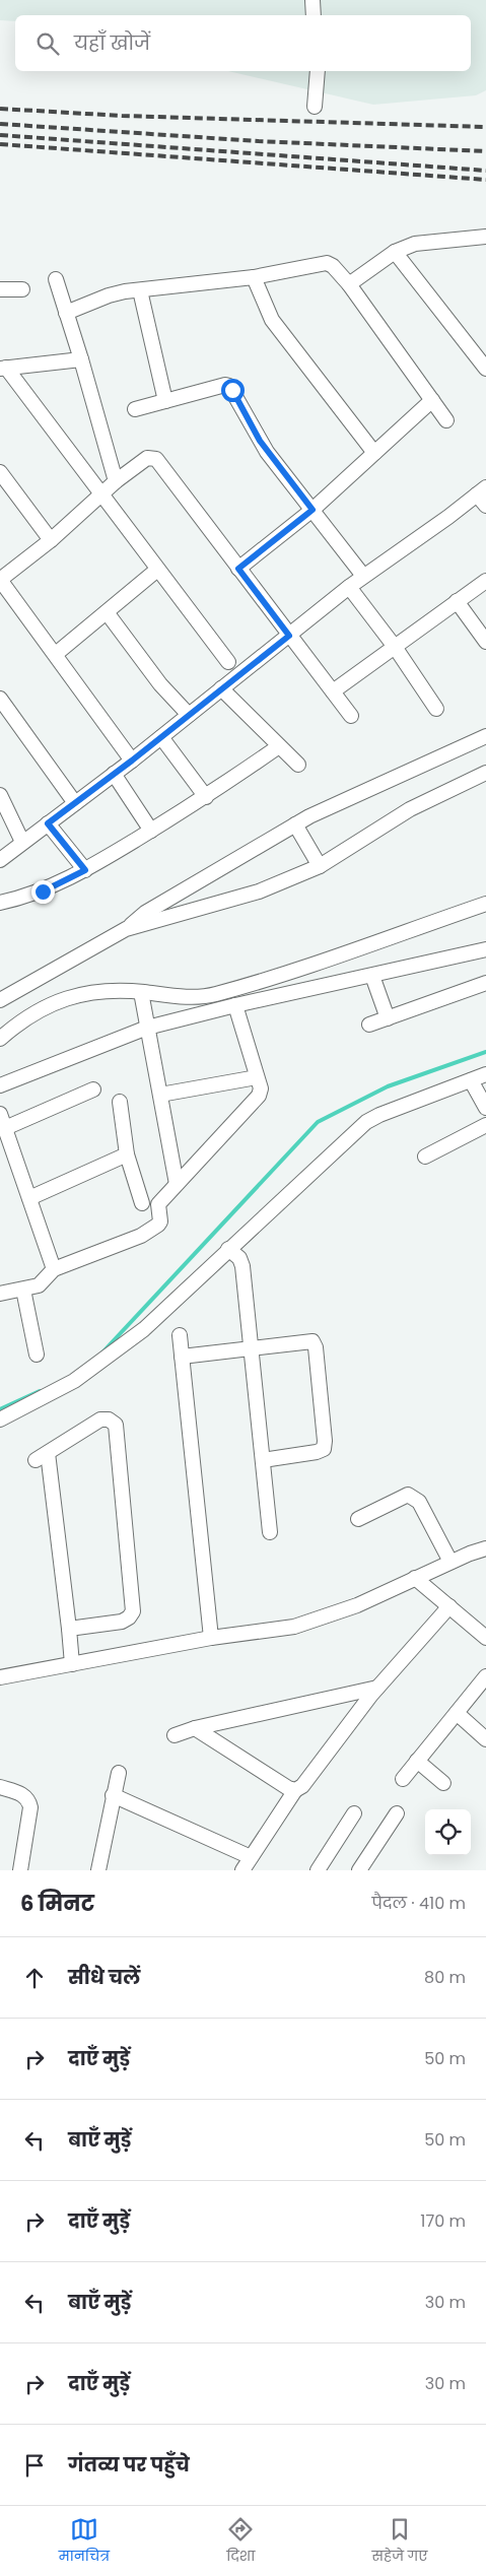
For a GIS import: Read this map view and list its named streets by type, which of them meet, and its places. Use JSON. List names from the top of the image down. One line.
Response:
{"page":{"search":"यहाँ खोजें","heading":["6 मिनट","पैदल · 410 m"],"list":[["सीधे चलें","80 m"],["दाएँ मुड़ें","50 m"],["बाएँ मुड़ें","50 m"],["दाएँ मुड़ें","170 m"],["बाएँ मुड़ें","30 m"],["दाएँ मुड़ें","30 m"],"गंतव्य पर पहुँचे"],"nav":["मानचित्र","दिशा","सहेजे गए"]}}
